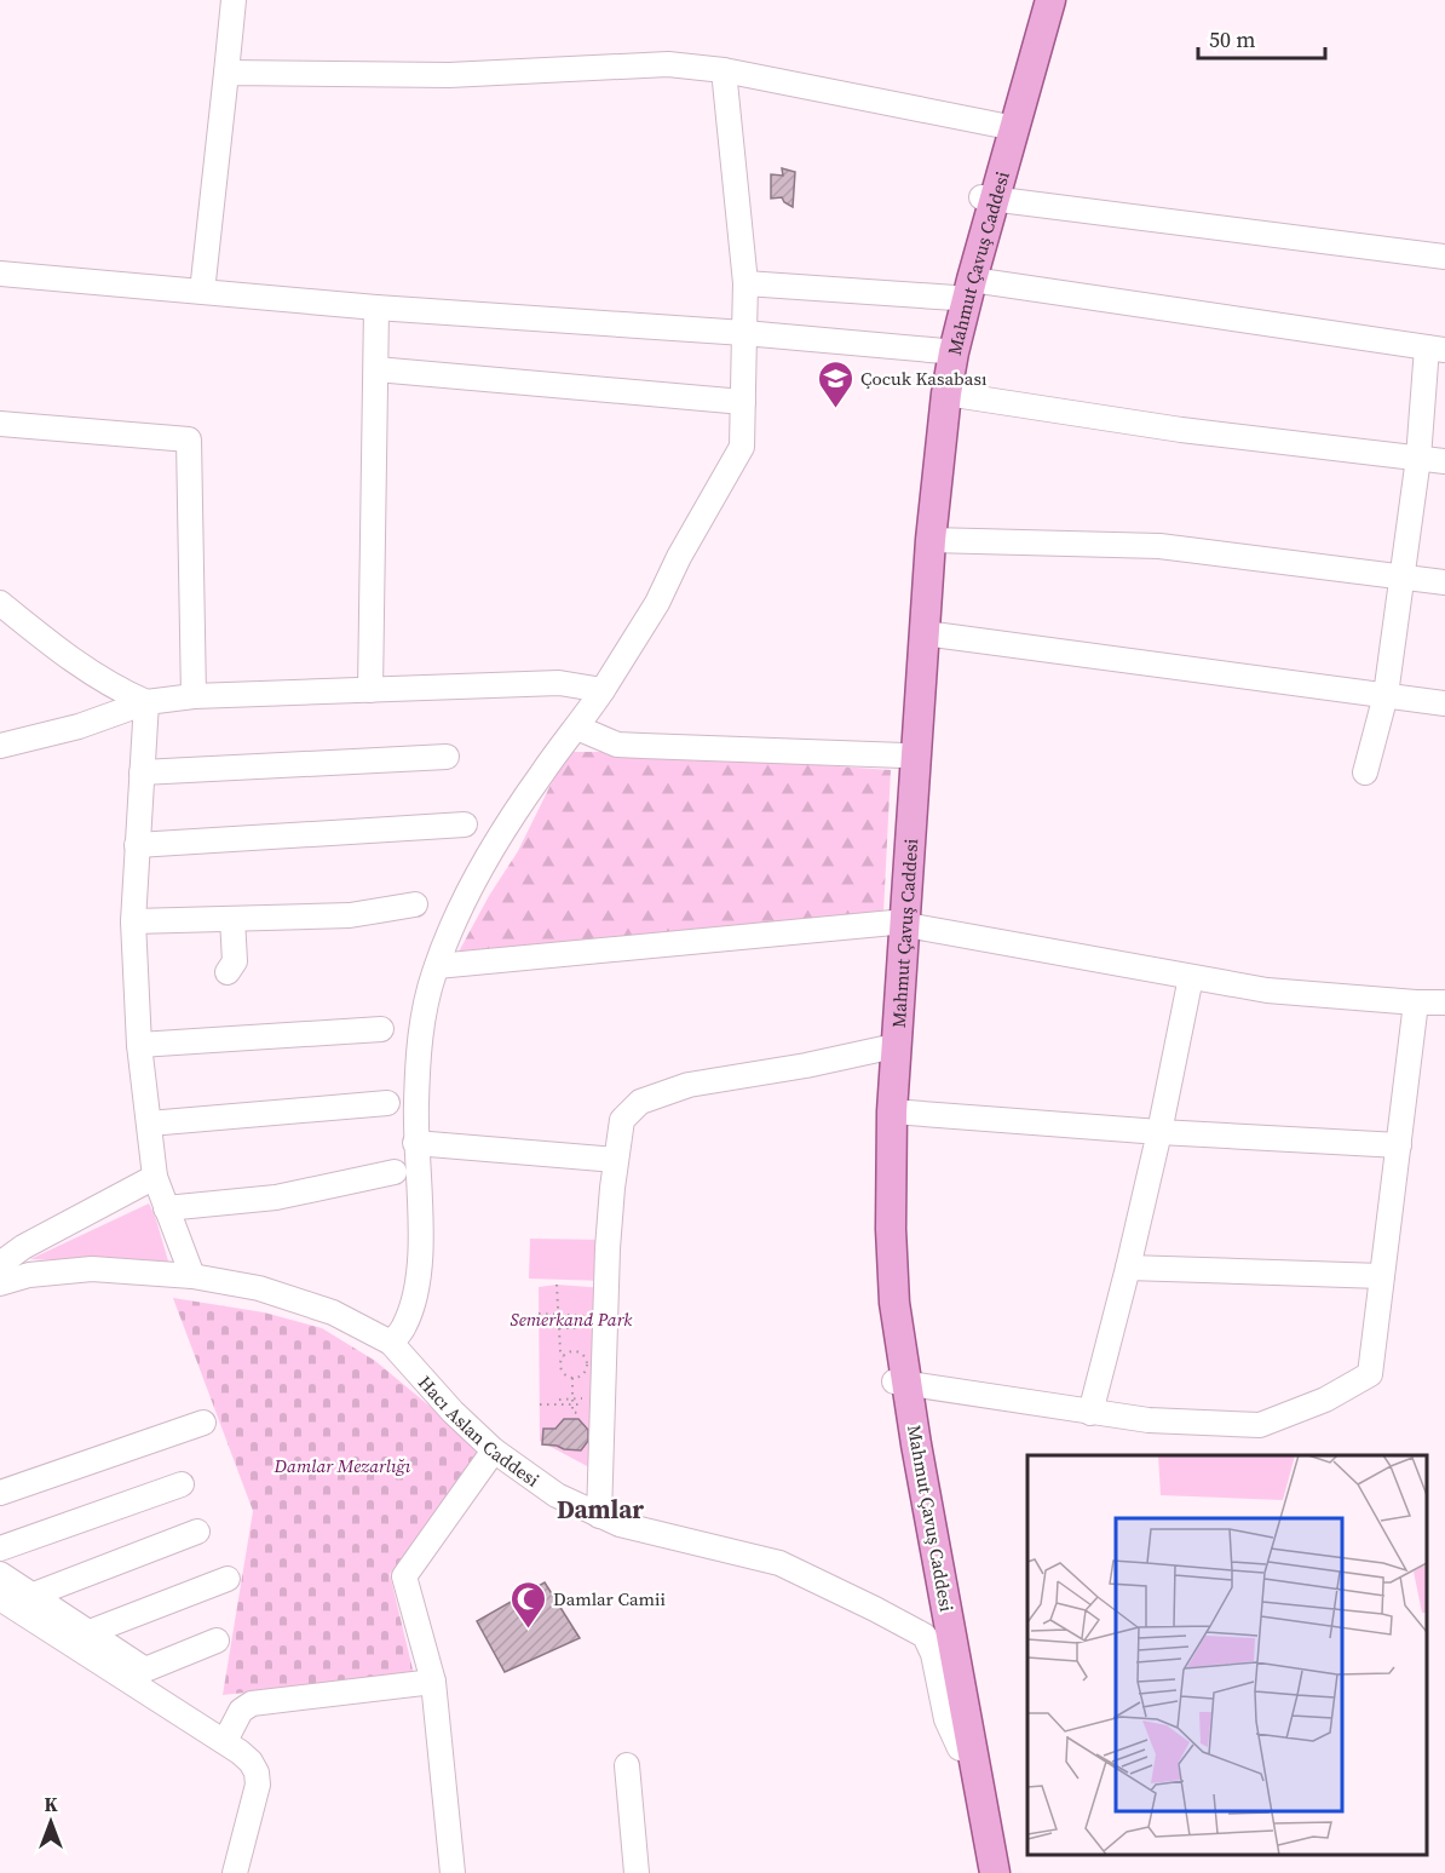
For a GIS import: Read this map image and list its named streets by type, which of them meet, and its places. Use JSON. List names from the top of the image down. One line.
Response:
{"streets":{"main road":["Mahmut Çavuş Caddesi"],"street":["Hacı Aslan Caddesi"]},"districts":["Damlar"],"parks":["Semerkand Park","Damlar Mezarlığı"],"places":{"school or university":["Çocuk Kasabası"],"mosque":["Damlar Camii"]},"scale_bar":"50 m","north":"top"}
